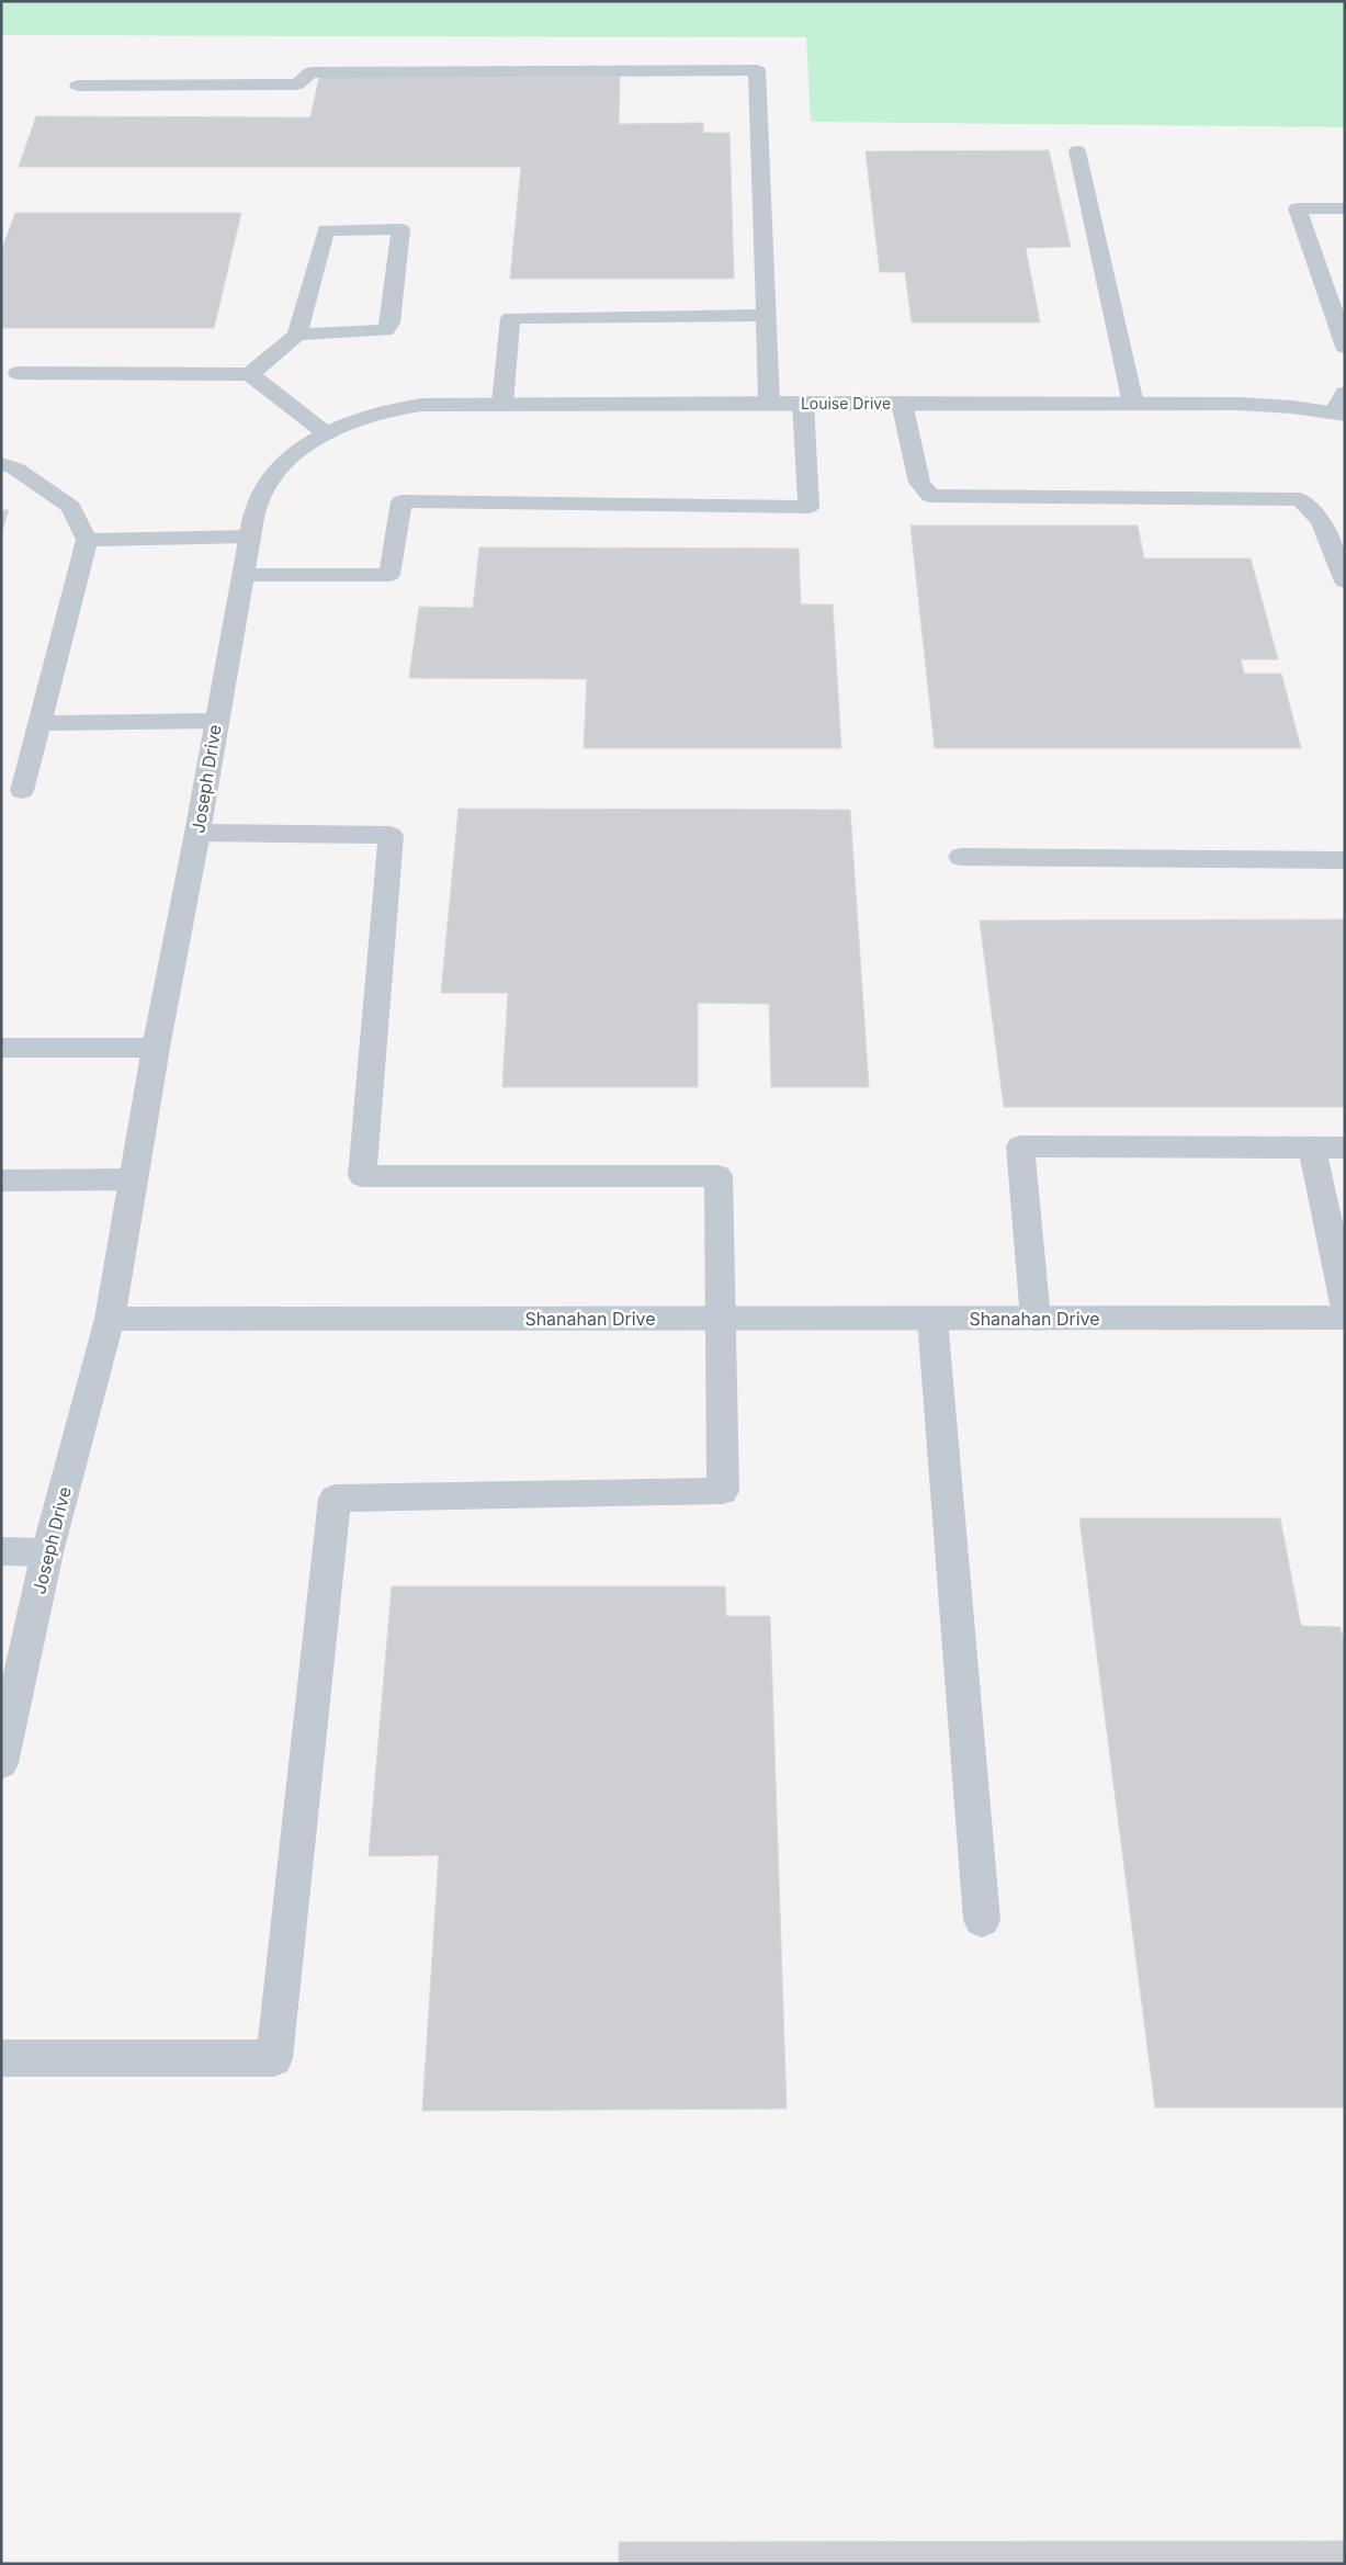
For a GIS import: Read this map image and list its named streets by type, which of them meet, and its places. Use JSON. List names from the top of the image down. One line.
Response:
{"streets":{"street":["Louise Drive","Joseph Drive","Shanahan Drive"]},"crossings":[["Louise Drive","Joseph Drive"],["Joseph Drive","Shanahan Drive"]]}
